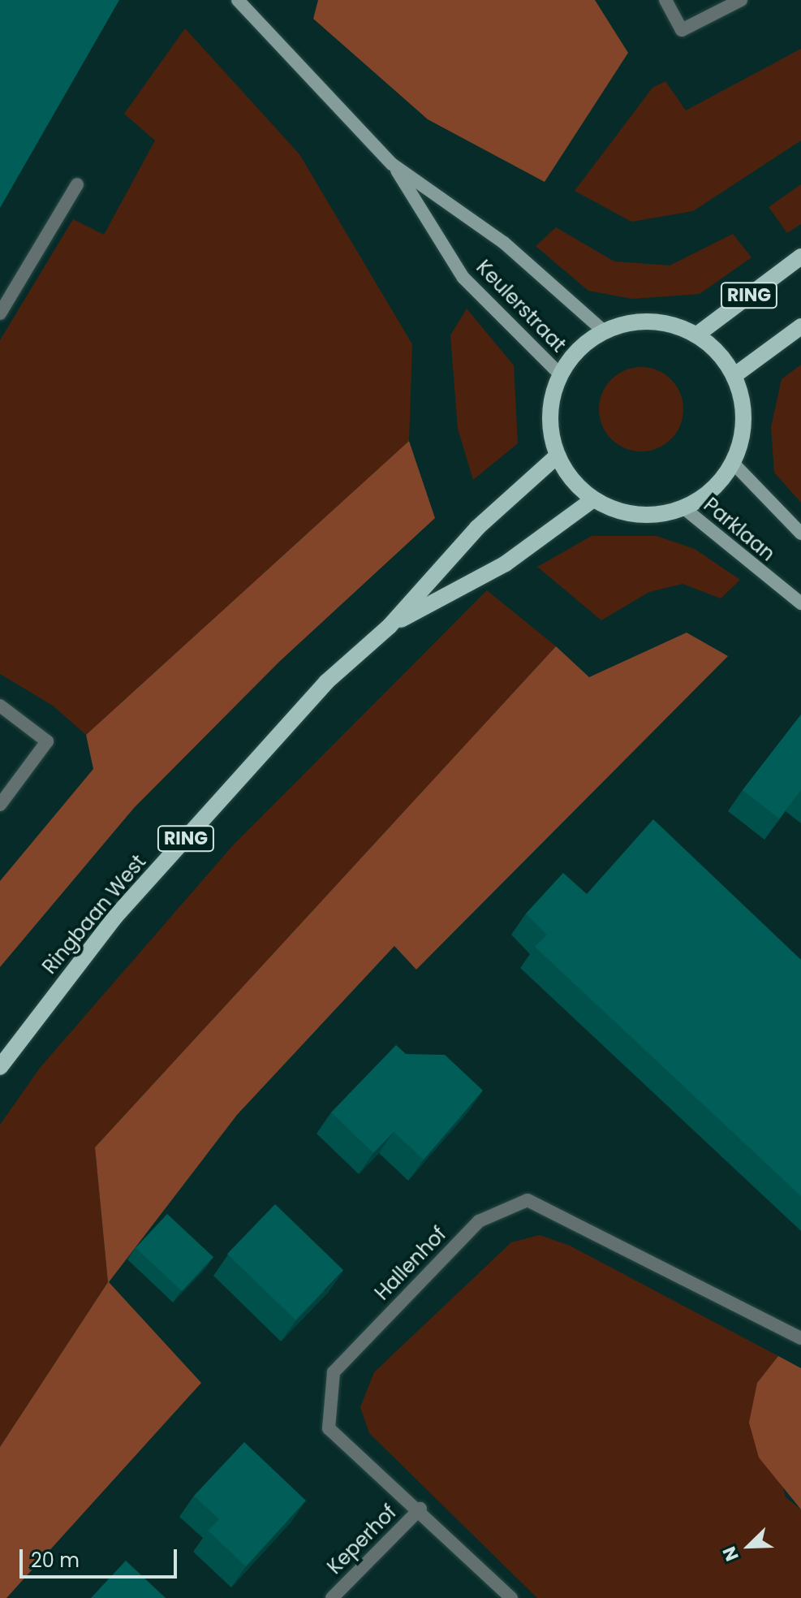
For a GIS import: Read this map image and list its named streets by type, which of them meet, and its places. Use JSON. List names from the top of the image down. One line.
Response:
{"streets":{"main road":["RING","Ringbaan West"],"street":["Keulerstraat","Parklaan","Hallenhof","Keperhof"]},"crossings":[["RING","Keulerstraat"],["RING","Parklaan"],["RING","Ringbaan West"],["Keulerstraat","Parklaan"],["Keulerstraat","Ringbaan West"],["Parklaan","Ringbaan West"],["Hallenhof","Keperhof"]],"scale_bar":"20 m","north":"bottom left"}
